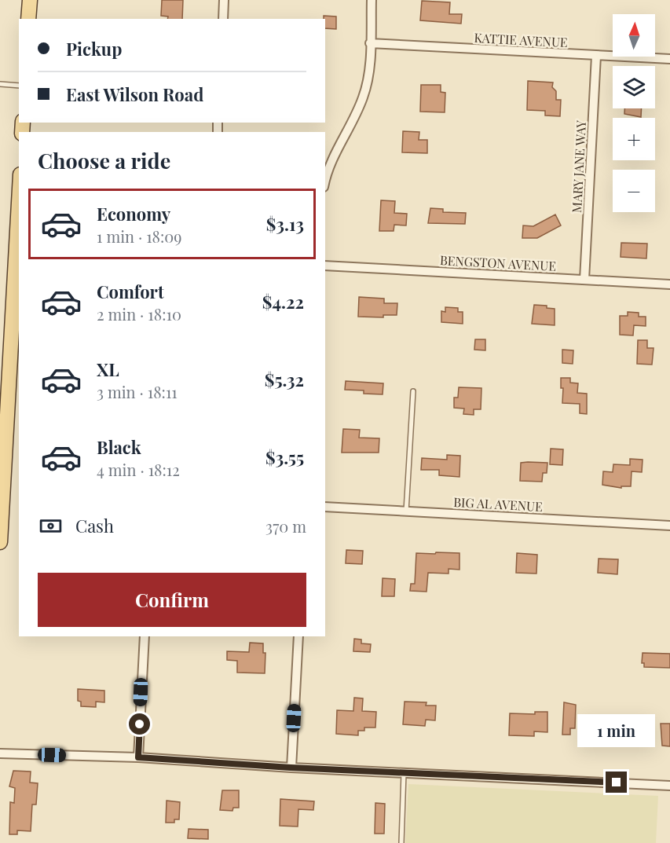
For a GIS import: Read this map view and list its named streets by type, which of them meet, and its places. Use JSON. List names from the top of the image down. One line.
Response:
{"streets":{"street":["KATTIE AVENUE","MARY JANE WAY","BENGSTON AVENUE","BIG AL AVENUE"]},"crossings":[["KATTIE AVENUE","MARY JANE WAY"],["MARY JANE WAY","BENGSTON AVENUE"]],"north":"top","page":{"map_buttons":["+","−"],"banner":["Pickup","East Wilson Road"],"heading":"Choose a ride","list":[{"name":"Economy","note":"1 min · 18:09","value":"$3.13"},{"name":"Comfort","note":"2 min · 18:10","value":"$4.22"},{"name":"XL","note":"3 min · 18:11","value":"$5.32"},{"name":"Black","note":"4 min · 18:12","value":"$3.55"}],"pay":["Cash","370 m"],"buttons":"Confirm","bubble":"1 min"}}
